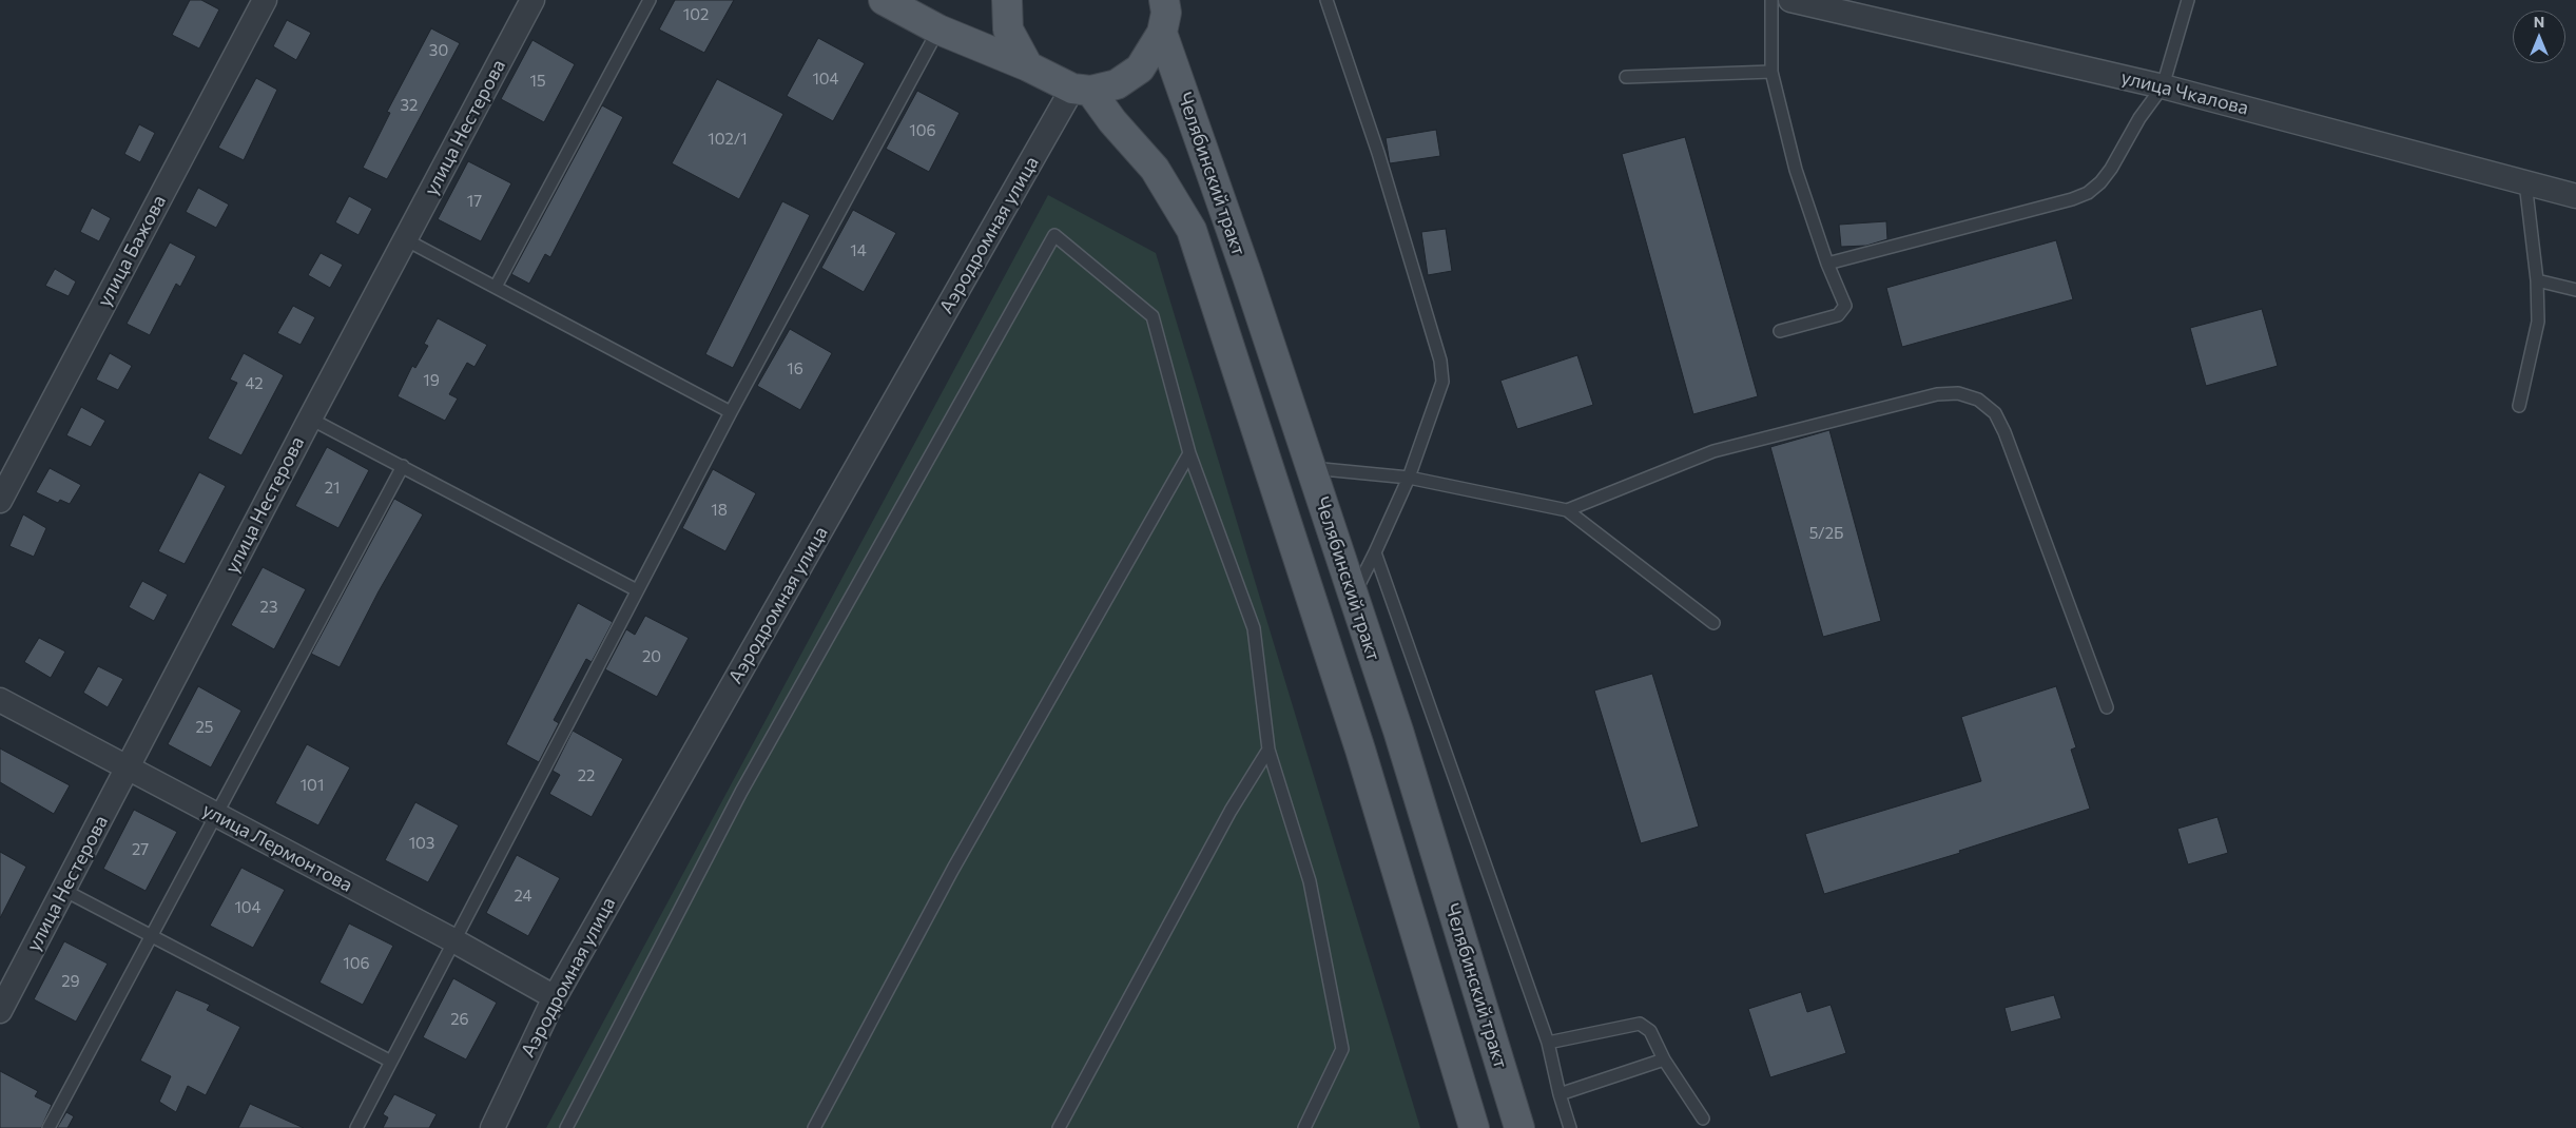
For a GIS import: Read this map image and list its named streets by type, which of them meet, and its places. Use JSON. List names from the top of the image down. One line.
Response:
{"streets":{"main road":["Челябинский тракт"],"street":["улица Чкалова","улица Нестерова","Аэродромная улица","улица Бажова","улица Лермонтова"]},"crossings":[["улица Нестерова","улица Лермонтова"],["Челябинский тракт","Аэродромная улица"],["Аэродромная улица","улица Лермонтова"]],"house_numbers":["102","30","104","15","32","106","102/1","17","14","16","19","42","21","18","5/2Б","23","20","25","22","101","103","27","24","104","106","29","26"],"north":"top"}
